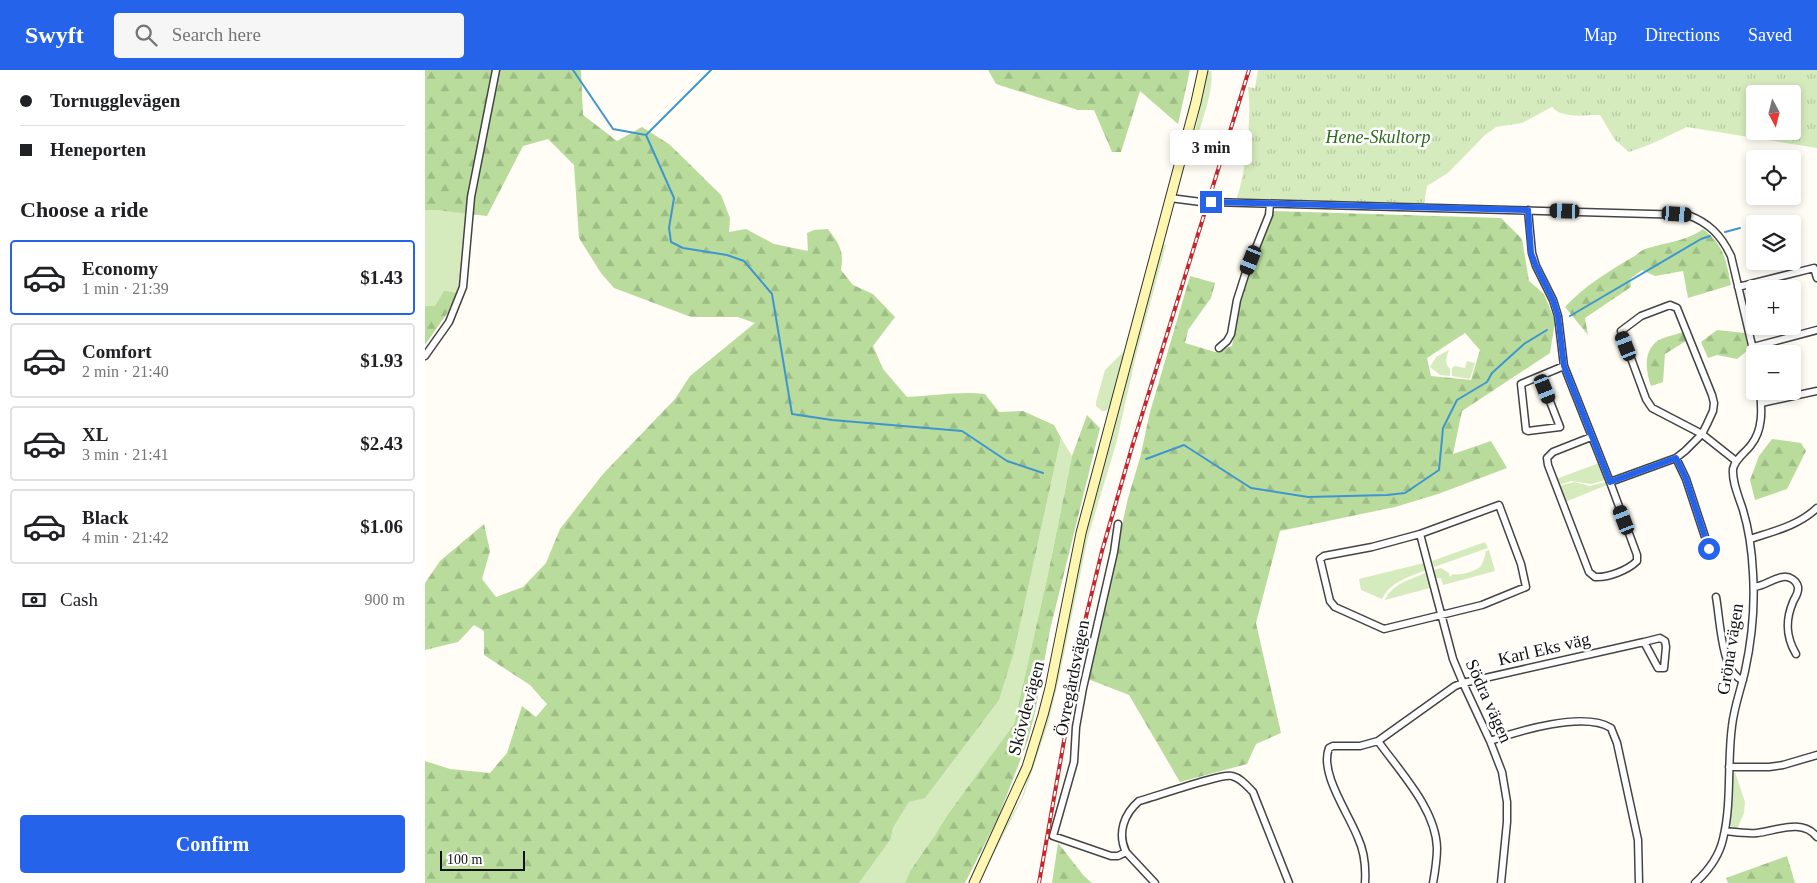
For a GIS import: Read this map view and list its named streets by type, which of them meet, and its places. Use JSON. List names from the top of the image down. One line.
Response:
{"streets":{"main road":["Skövdevägen"],"street":["Karl Eks väg","Gröna vägen","Övregårdsvägen","Södra vägen"]},"crossings":[["Karl Eks väg","Södra vägen"]],"parks":["Hene-Skultorp"],"scale_bar":"100 m","north":"bottom","page":{"header":"Swyft","search":"Search here","nav":["Map","Directions","Saved"],"banner":["Tornugglevägen","Heneporten"],"map_buttons":["+","−"],"bubble":"3 min","heading":"Choose a ride","list":[{"name":"Economy","note":"1 min · 21:39","value":"$1.43"},{"name":"Comfort","note":"2 min · 21:40","value":"$1.93"},{"name":"XL","note":"3 min · 21:41","value":"$2.43"},{"name":"Black","note":"4 min · 21:42","value":"$1.06"}],"pay":["Cash","900 m"],"buttons":"Confirm","scale":"100 m"}}
